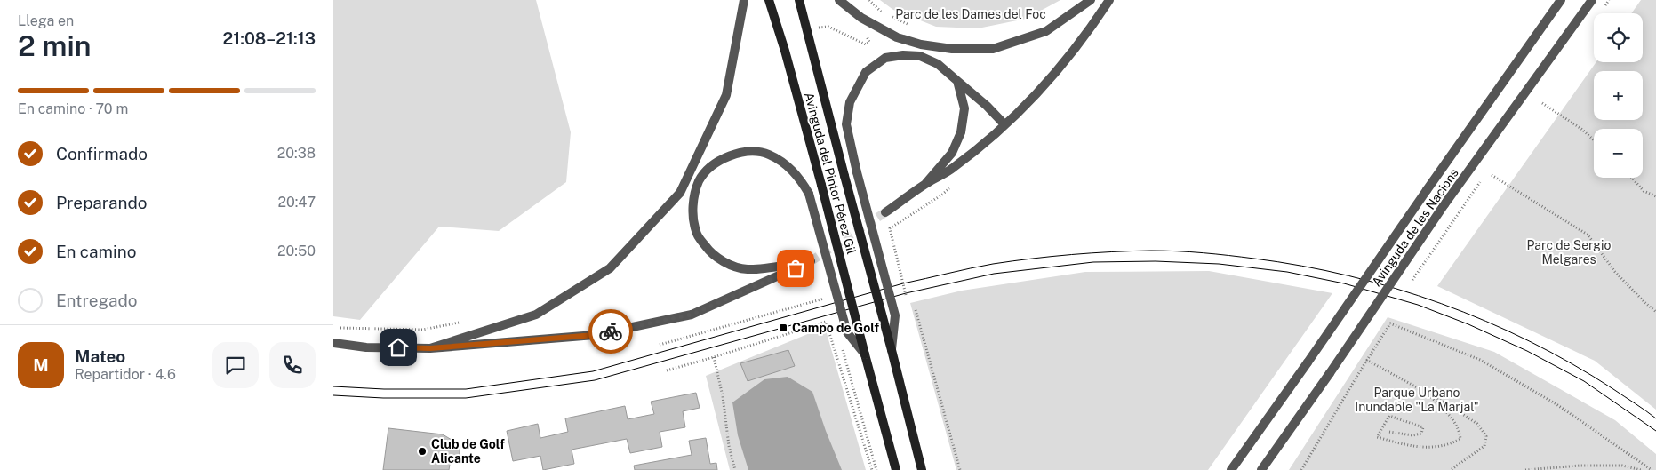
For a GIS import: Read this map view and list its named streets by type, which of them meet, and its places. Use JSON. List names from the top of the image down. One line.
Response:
{"streets":{"main road":["Avinguda del Pintor Pérez Gil"],"street":["Avinguda de les Nacions"]},"parks":["Parc de les Dames del Foc","Parc de Sergio Melgares","Parque Urbano Inundable \"La Marjal\""],"places":{"transit":["Campo de Golf"],"other":["Club de Golf Alicante"]},"page":{"heading":["2 min","Llega en","21:08–21:13"],"panel":["Mateo","Repartidor · 4.6"],"map_buttons":["+","−"],"bar":"En camino · 70 m","list":[["Confirmado","20:38"],["Preparando","20:47"],["En camino","20:50"],"Entregado"],"round":"M"}}
